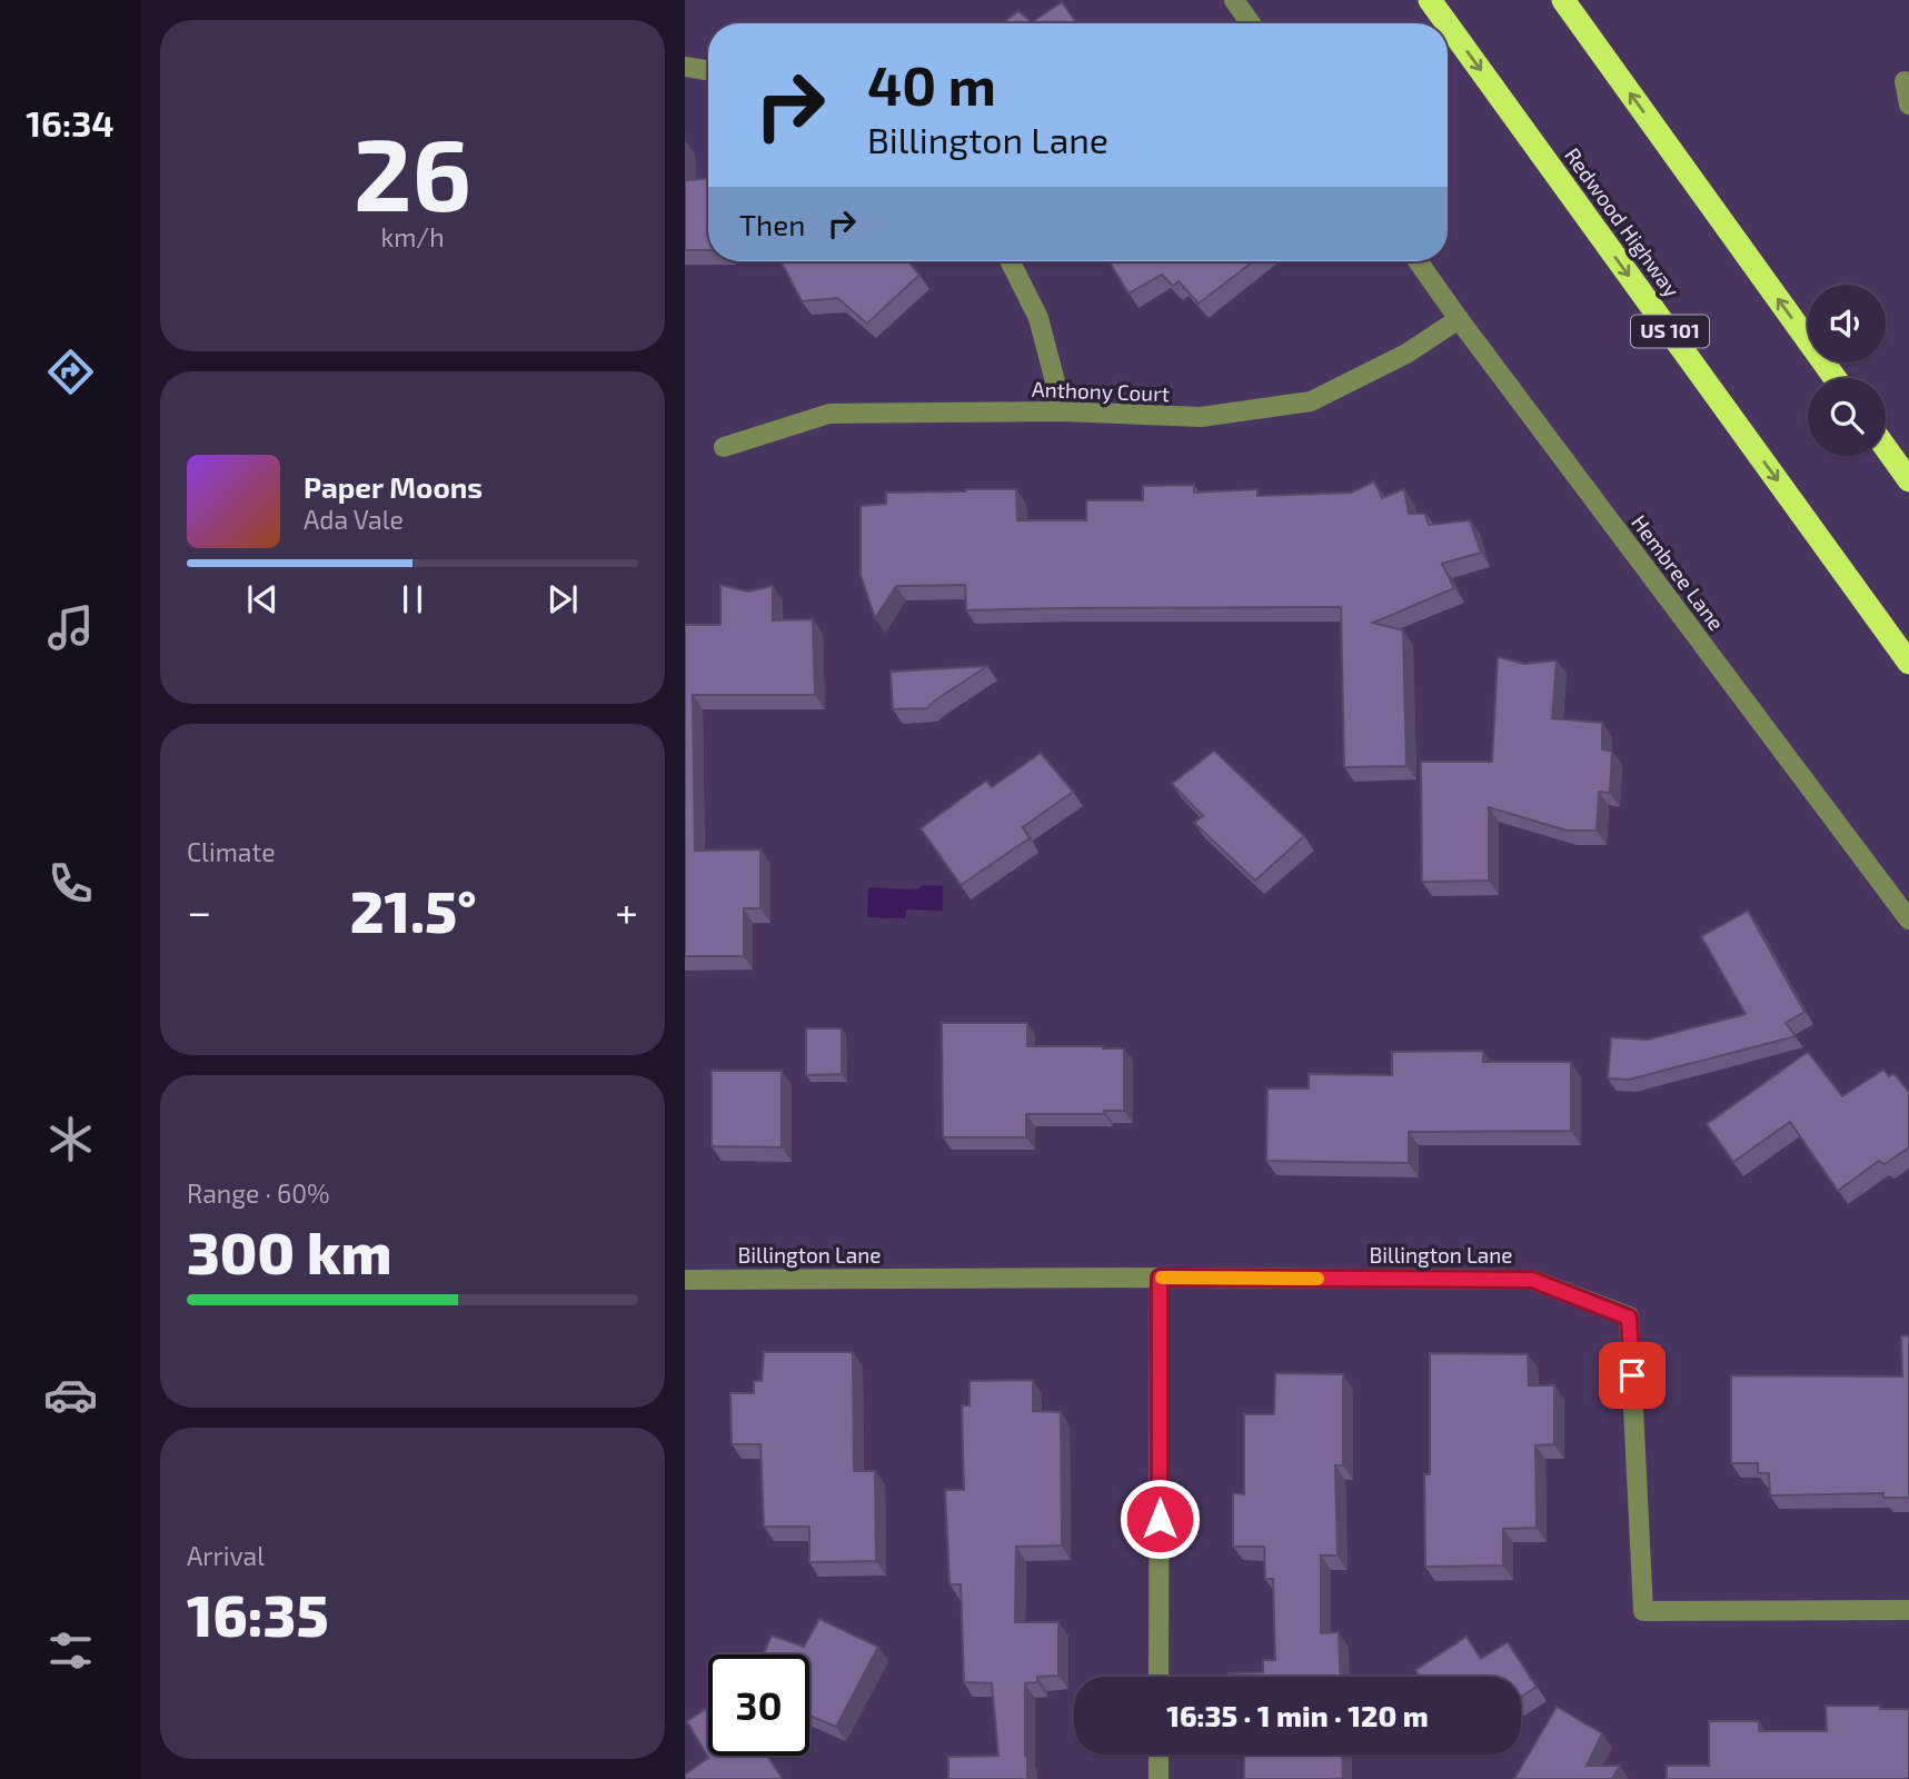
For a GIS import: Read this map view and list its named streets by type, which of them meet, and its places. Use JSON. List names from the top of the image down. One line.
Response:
{"streets":{"highway":["Redwood Highway","US 101"],"street":["Anthony Court","Hembree Lane","Billington Lane"]},"crossings":[["Anthony Court","Hembree Lane"]],"page":{"tabs":"16:34","tile":[["26","km/h"],"Climate",["Range · 60%","300 km"],["Arrival","16:35"]],"turn":["40 m","Billington Lane"],"then":"Then","song":["Paper Moons","Ada Vale"],"heat":["−","21.5°","+"],"limit":"30","trip":"16:35 · 1 min · 120 m"}}
